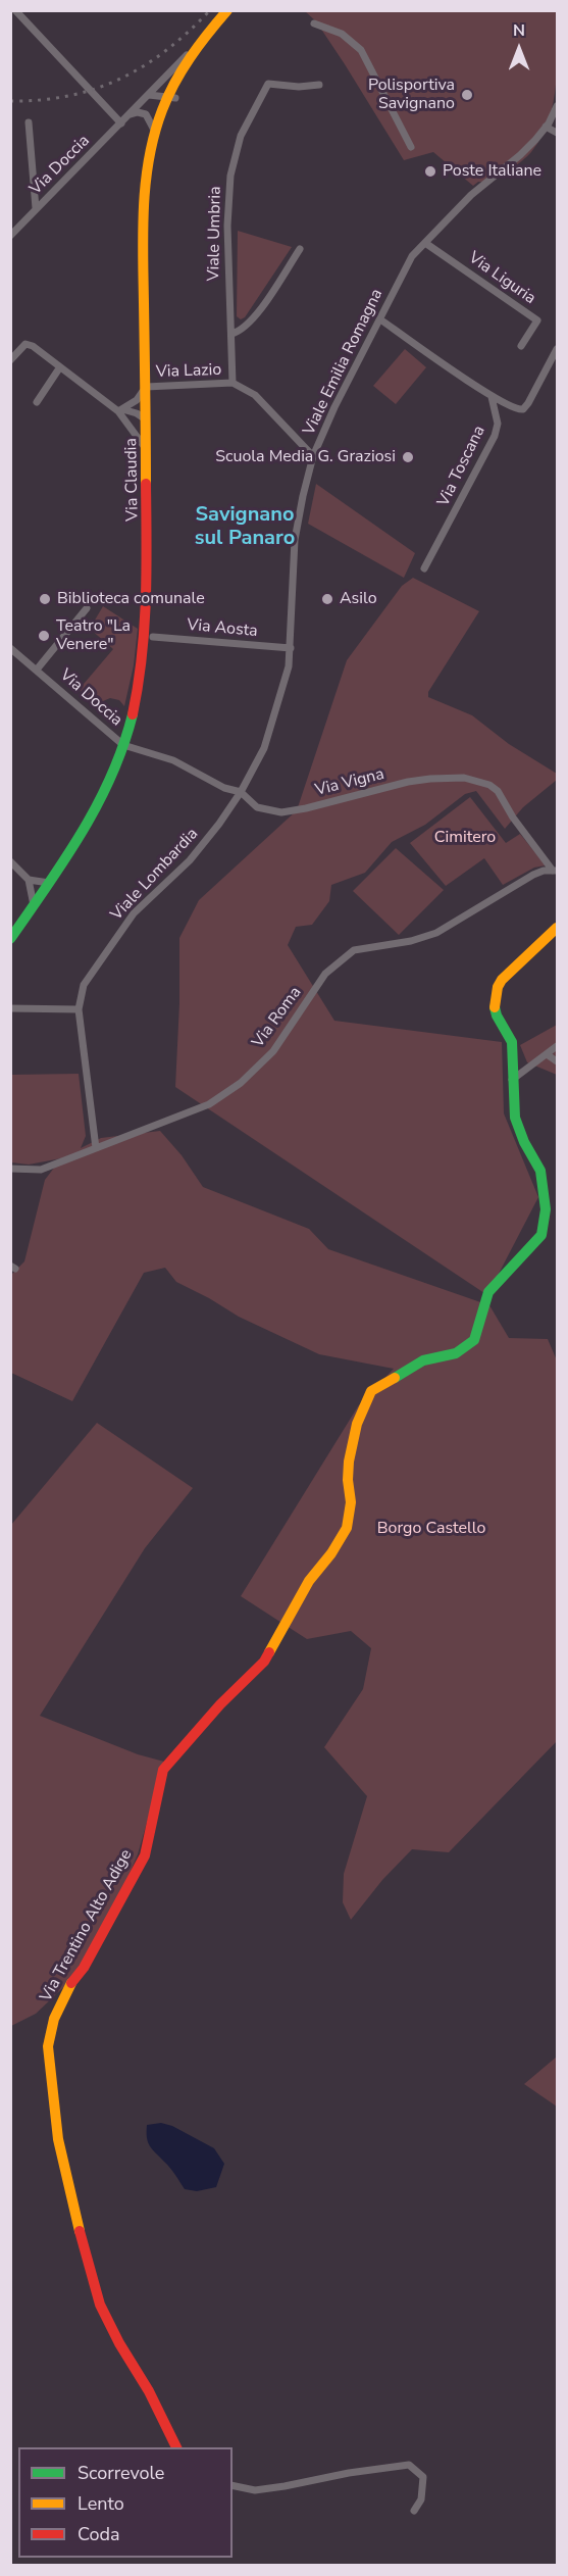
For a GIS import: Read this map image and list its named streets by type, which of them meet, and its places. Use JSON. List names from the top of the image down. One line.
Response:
{"streets":{"street":["Via Doccia","Viale Umbria","Via Liguria","Viale Emilia Romagna","Via Lazio","Via Toscana","Via Claudia","Via Aosta","Via Vigna","Viale Lombardia","Via Roma","Via Trentino Alto Adige"]},"crossings":[["Via Doccia","Via Claudia"],["Via Doccia","Via Vigna"],["Viale Umbria","Via Lazio"],["Via Liguria","Viale Emilia Romagna"],["Viale Emilia Romagna","Via Lazio"],["Viale Emilia Romagna","Via Aosta"],["Viale Emilia Romagna","Via Vigna"],["Viale Emilia Romagna","Viale Lombardia"],["Via Lazio","Via Claudia"],["Via Claudia","Via Vigna"],["Via Vigna","Viale Lombardia"],["Via Vigna","Via Roma"]],"districts":["Savignano sul Panaro"],"parks":["Cimitero","Borgo Castello"],"places":["Polisportiva Savignano","Poste Italiane","Scuola Media G. Graziosi","Biblioteca comunale","Asilo","Teatro \"La Venere\""],"legend":["Scorrevole","Lento","Coda"],"north":"top"}
